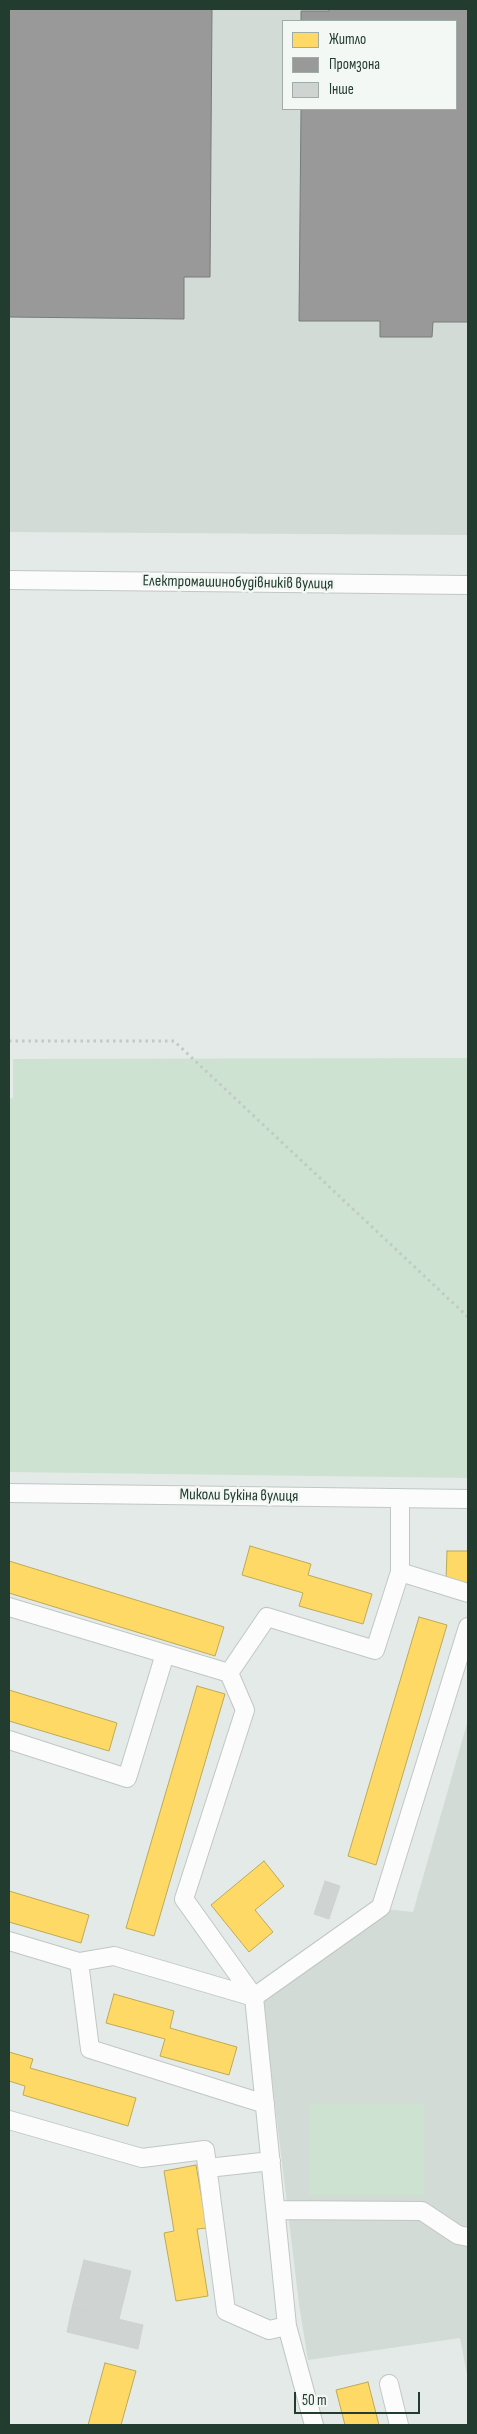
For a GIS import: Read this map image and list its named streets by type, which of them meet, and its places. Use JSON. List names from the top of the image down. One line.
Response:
{"streets":{"street":["Електромашинобудівників вулиця","Миколи Букіна вулиця"]},"legend":["Житло","Промзона","Інше"],"scale_bar":"50 m"}
